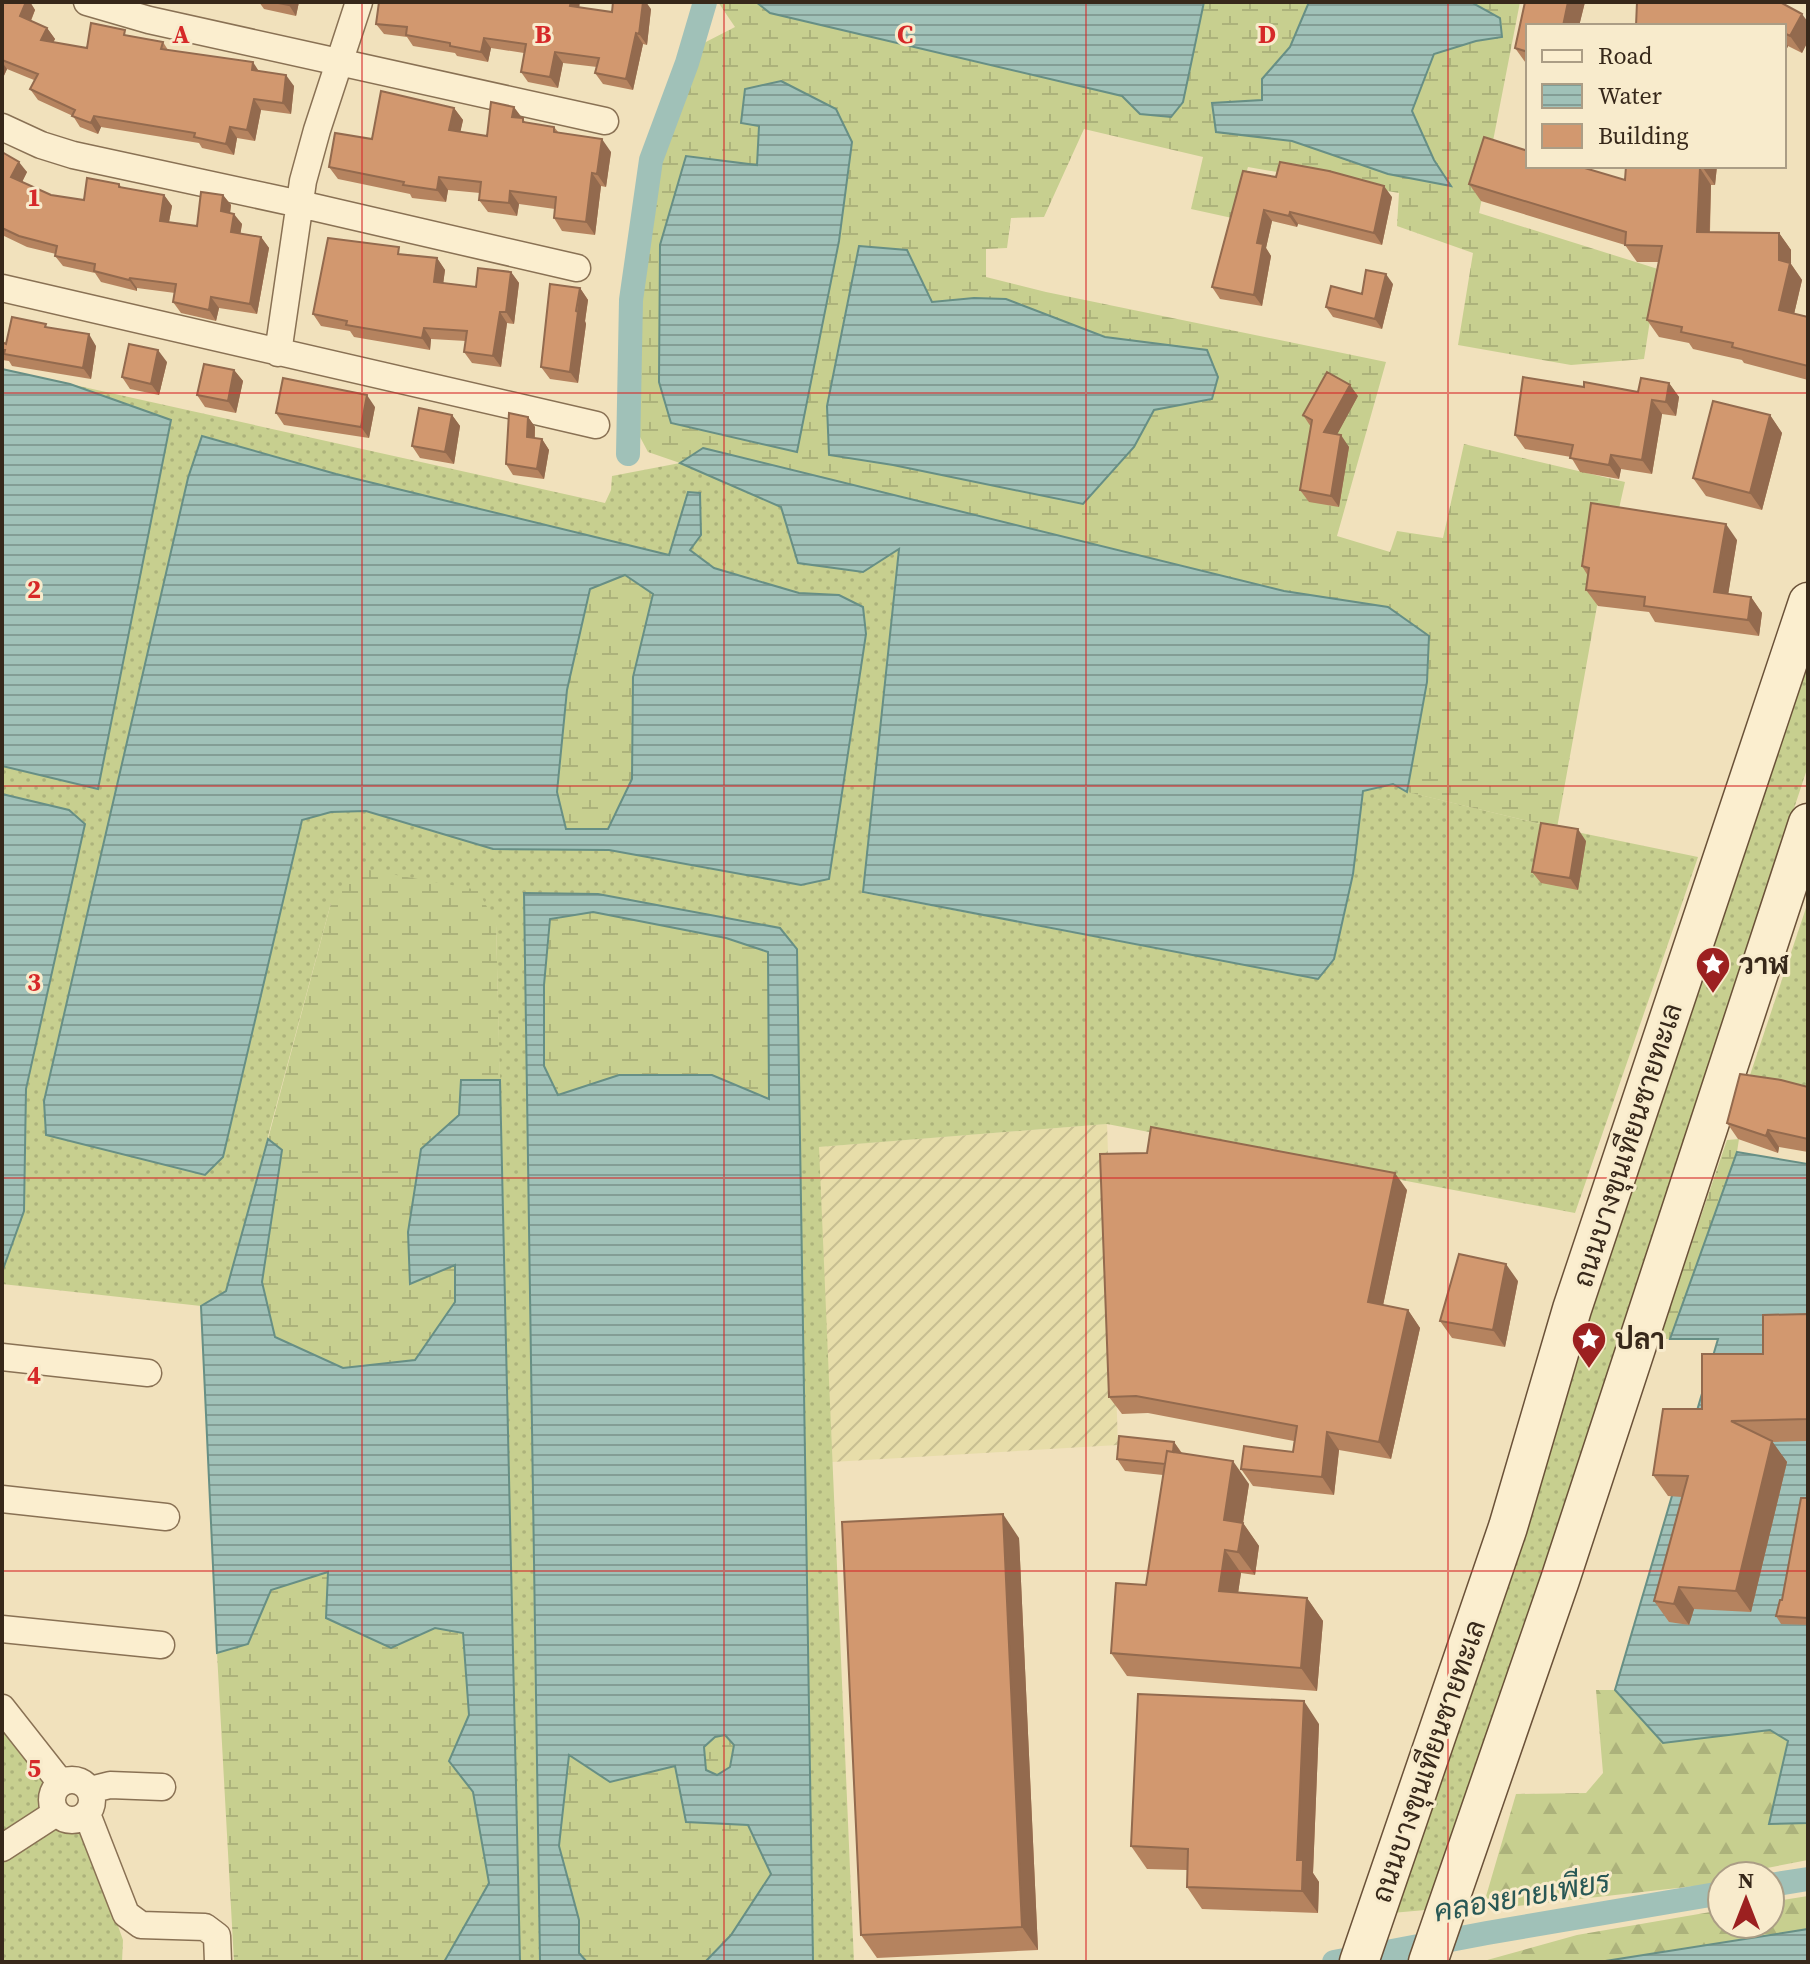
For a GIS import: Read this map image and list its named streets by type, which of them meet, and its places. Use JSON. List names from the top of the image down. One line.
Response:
{"streets":{"main road":["ถนนบางขุนเทียนชายทะเล"]},"water":["คลองยายเพียร"],"places":{"place":["วาฬ","ปลา"]},"legend":["Road","Water","Building"],"north":"top","grid":{"columns":["A","B","C","D"],"rows":["1","2","3","4","5"]}}
